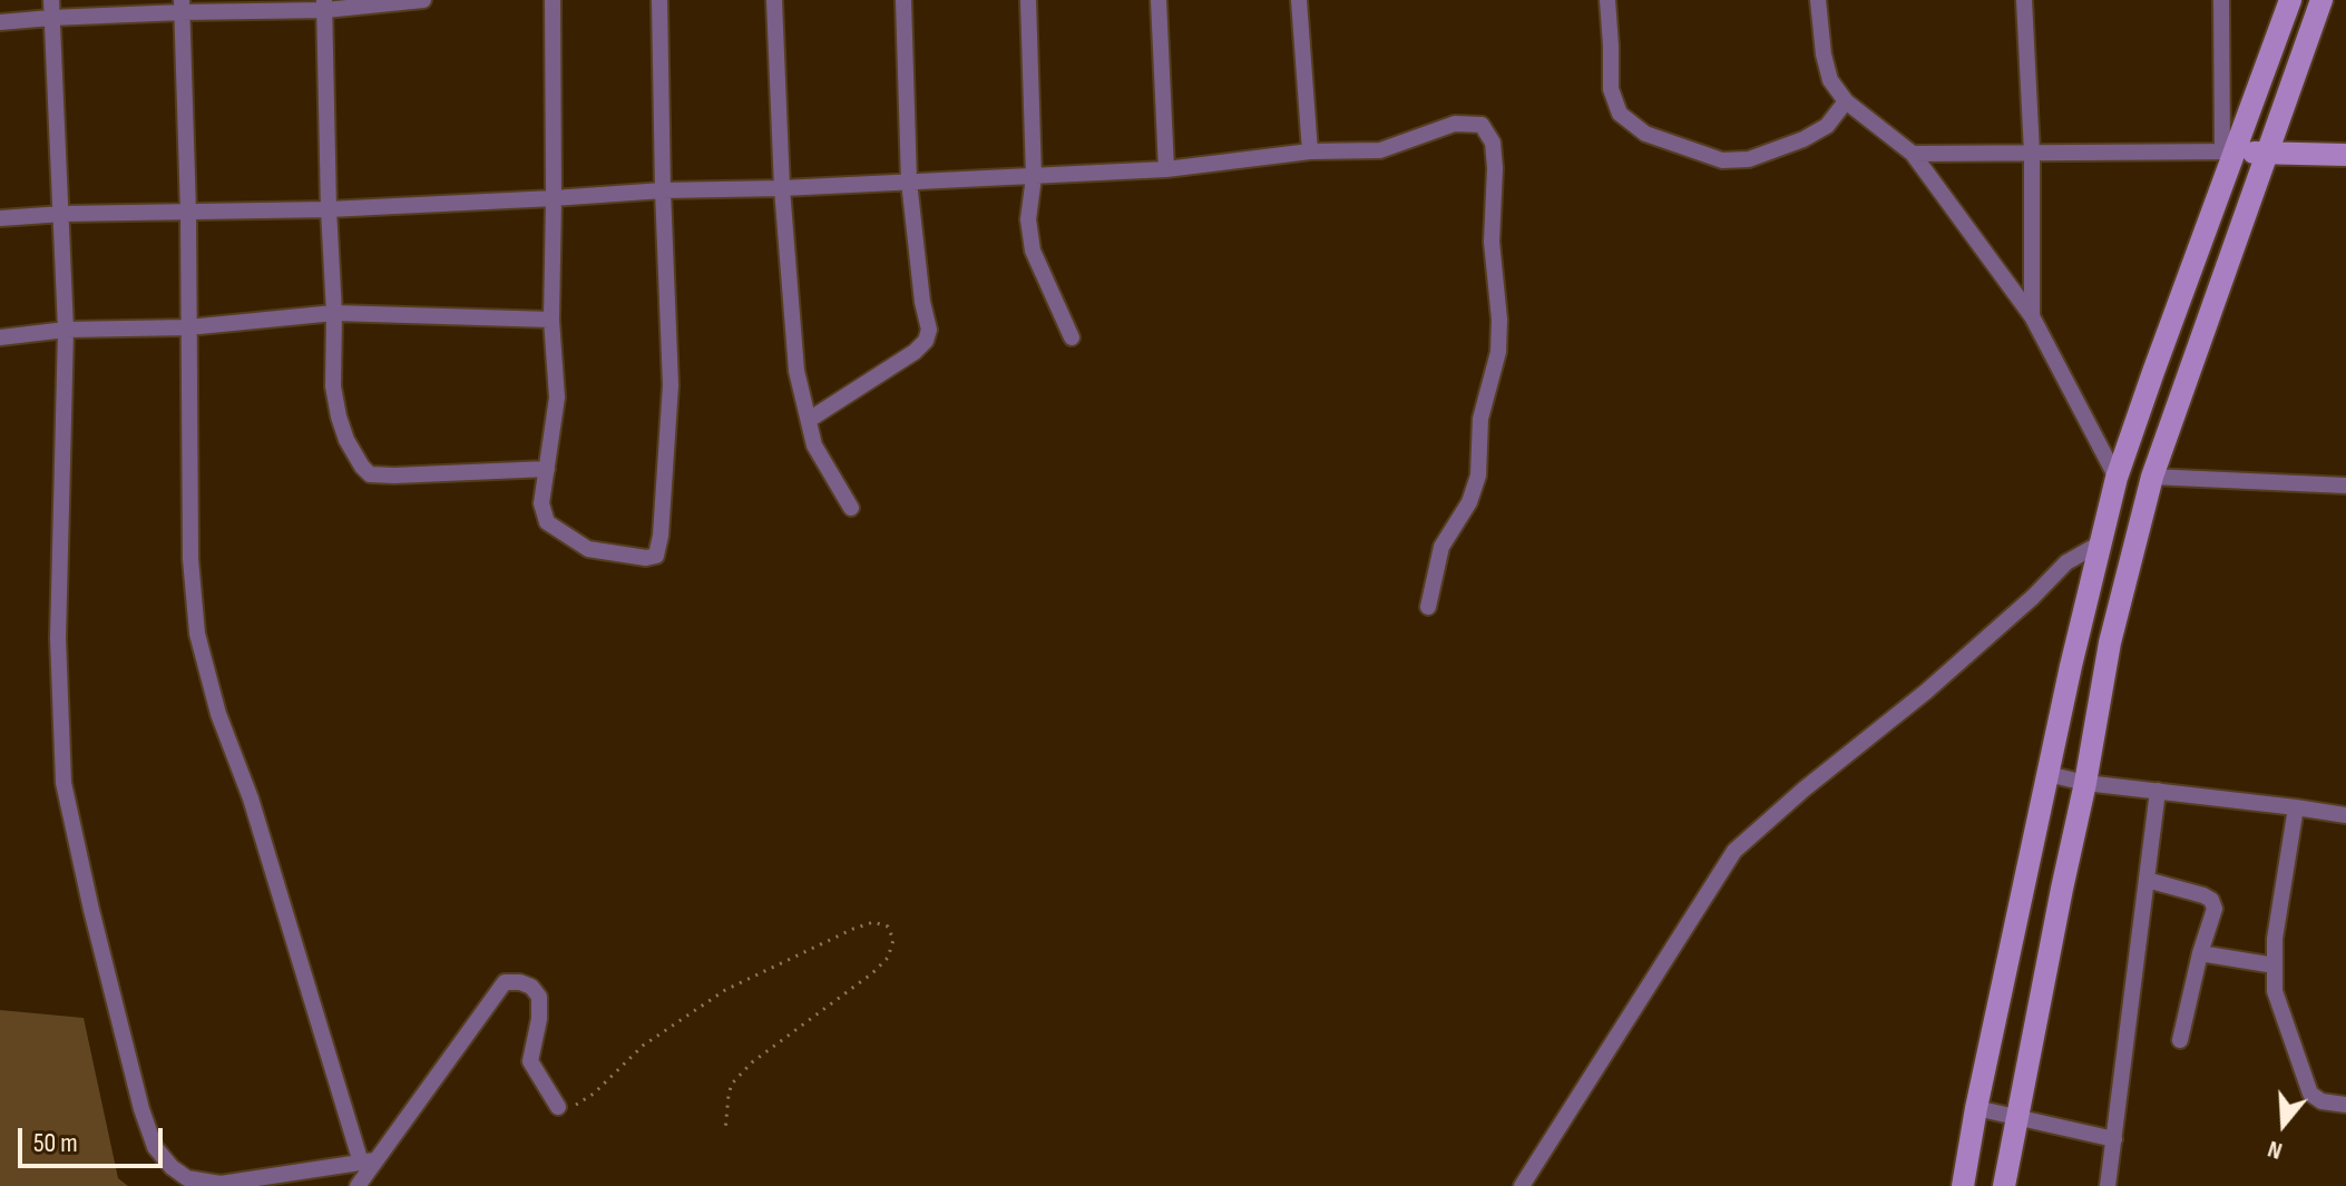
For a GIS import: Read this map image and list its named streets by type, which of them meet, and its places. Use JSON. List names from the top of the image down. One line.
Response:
{"scale_bar":"50 m","north":"bottom"}
